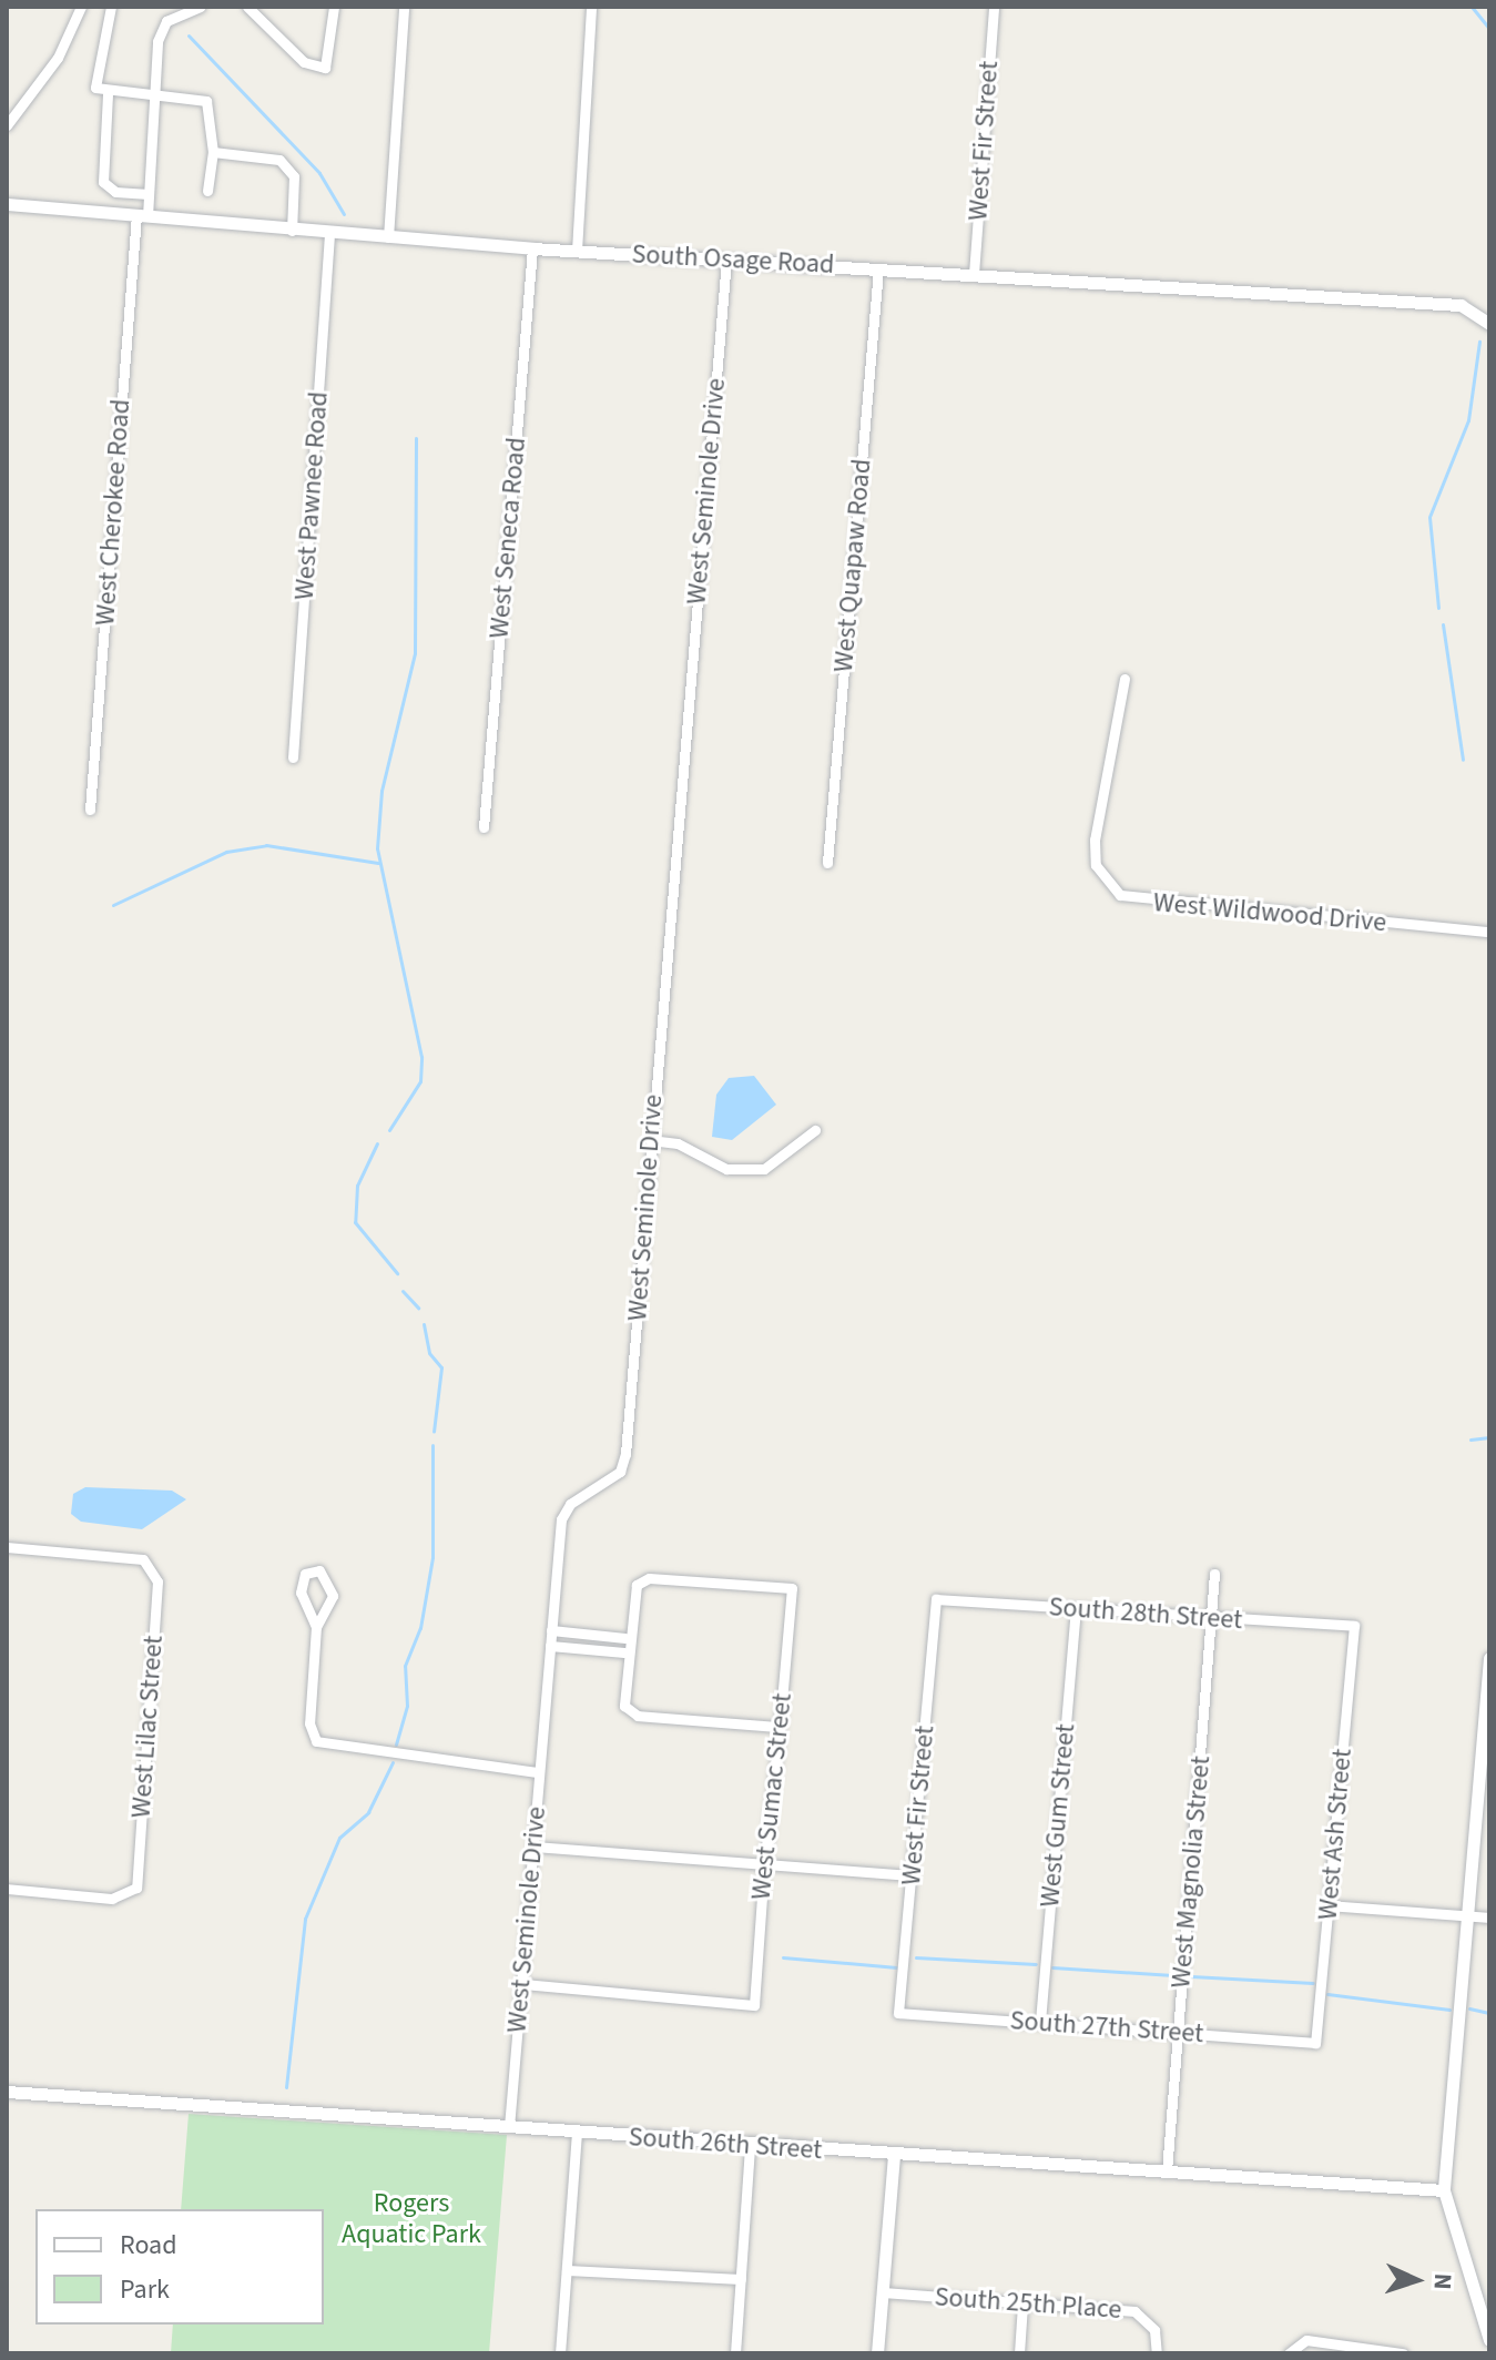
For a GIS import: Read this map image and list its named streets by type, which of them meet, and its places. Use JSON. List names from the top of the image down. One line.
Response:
{"streets":{"street":["West Fir Street","South Osage Road","West Seminole Drive","West Pawnee Road","West Cherokee Road","West Seneca Road","West Quapaw Road","West Wildwood Drive","South 28th Street","West Lilac Street","West Sumac Street","West Gum Street","West Ash Street","West Magnolia Street","South 27th Street","South 26th Street","South 25th Place"]},"crossings":[["West Fir Street","South Osage Road"],["West Fir Street","South 28th Street"],["West Fir Street","South 27th Street"],["South Osage Road","West Seminole Drive"],["South Osage Road","West Pawnee Road"],["South Osage Road","West Cherokee Road"],["South Osage Road","West Seneca Road"],["South Osage Road","West Quapaw Road"],["West Seminole Drive","West Sumac Street"],["West Seminole Drive","South 26th Street"],["South 28th Street","West Gum Street"],["South 28th Street","West Ash Street"],["South 28th Street","West Magnolia Street"],["West Gum Street","South 27th Street"],["West Ash Street","South 27th Street"],["West Magnolia Street","South 27th Street"],["West Magnolia Street","South 26th Street"]],"parks":["Rogers Aquatic Park"],"legend":["Road","Park"],"north":"right"}
